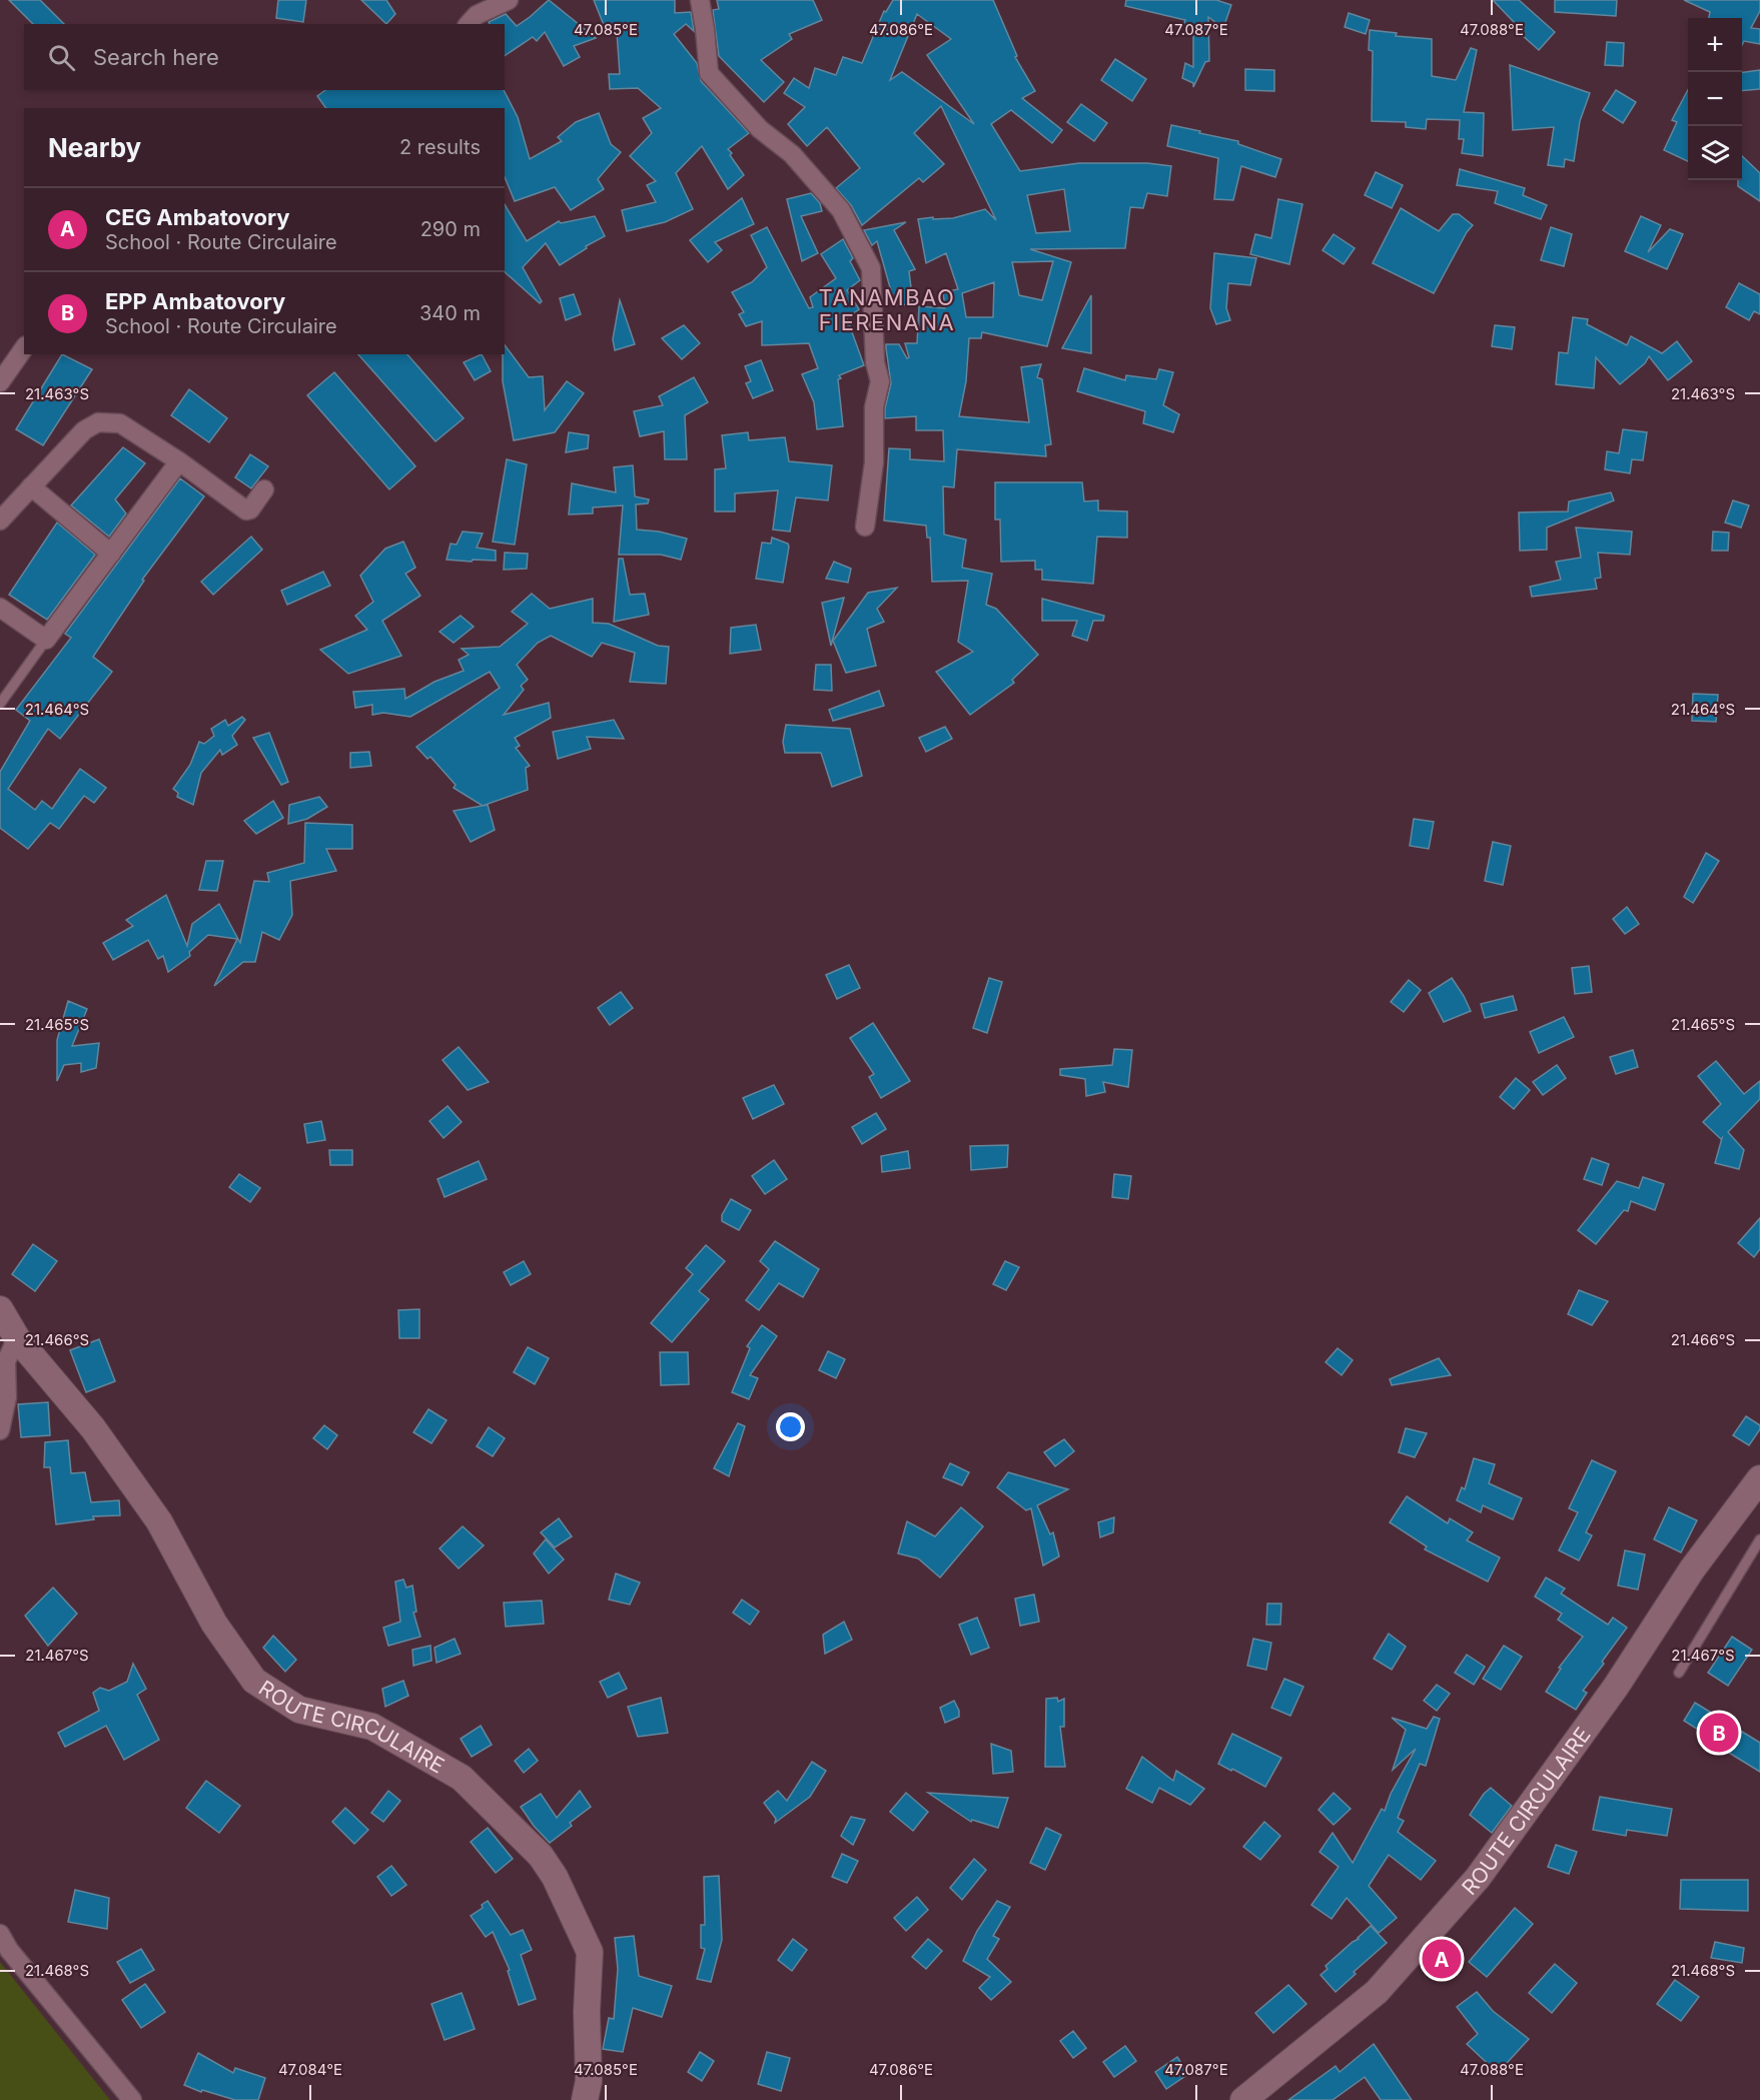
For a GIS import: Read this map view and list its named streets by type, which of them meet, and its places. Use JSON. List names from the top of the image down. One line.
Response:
{"streets":{"street":["ROUTE CIRCULAIRE"]},"districts":["TANAMBAO FIERENANA"],"page":{"map_buttons":["+","−"],"search":"Search here","heading":["Nearby","2 results"],"list":[{"mark":"A","name":"CEG Ambatovory","note":"School · Route Circulaire","value":"290 m"},{"mark":"B","name":"EPP Ambatovory","note":"School · Route Circulaire","value":"340 m"}],"pins":["B","A"]},"coordinates":["47.085°E","47.086°E","47.087°E","47.088°E","21.463°S","21.464°S","21.465°S","21.466°S","21.467°S","21.468°S","47.084°E"]}
